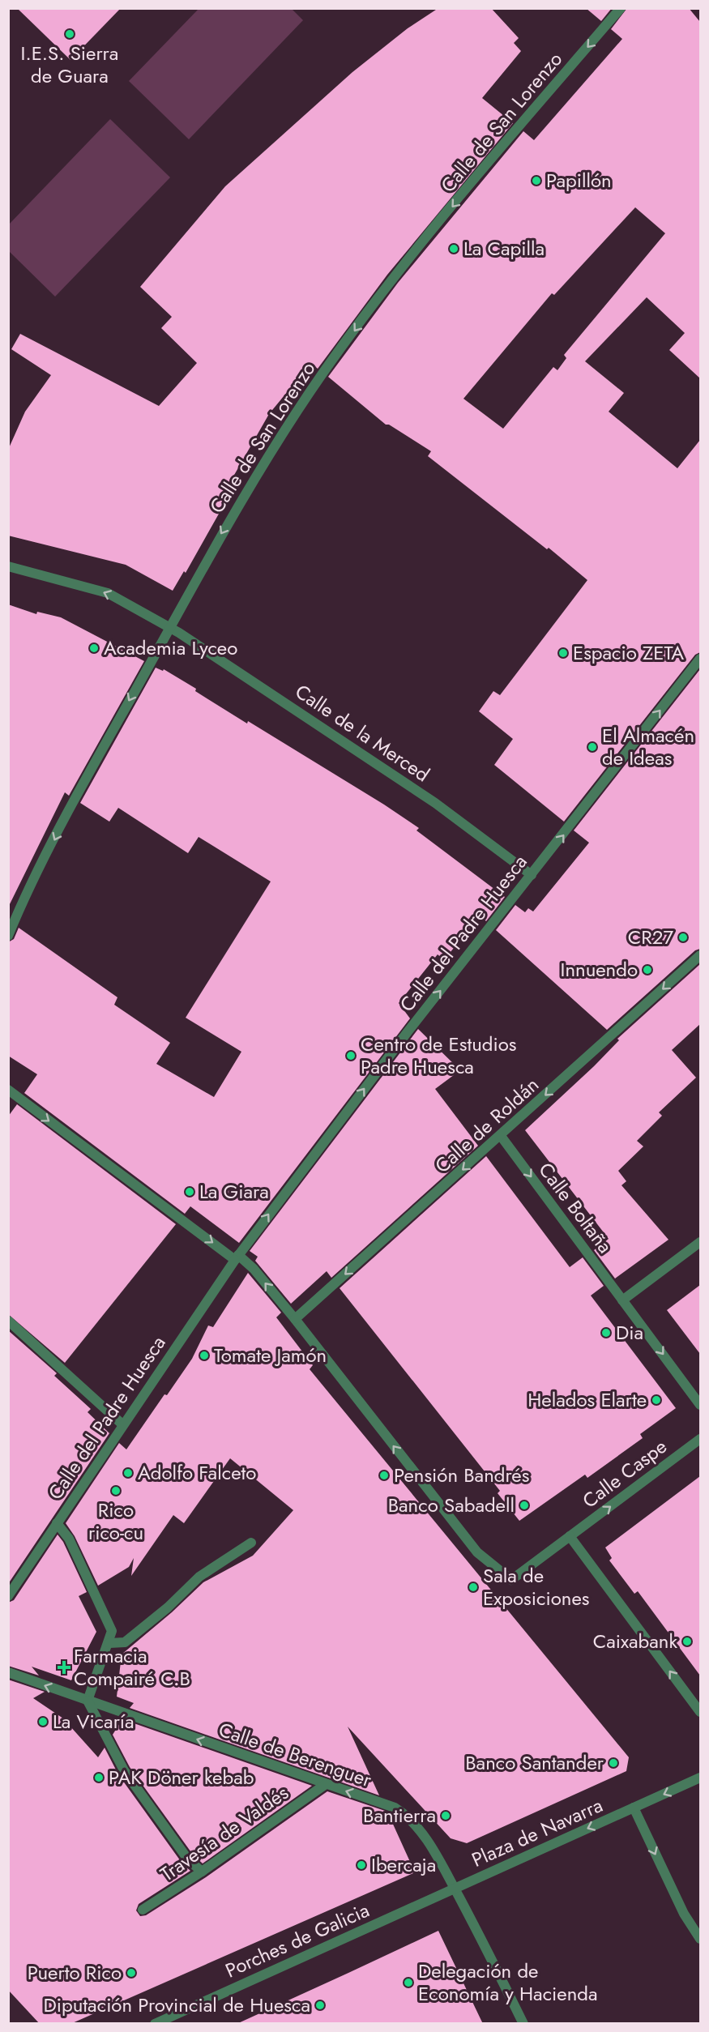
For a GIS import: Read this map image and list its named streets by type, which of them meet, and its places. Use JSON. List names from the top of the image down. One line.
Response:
{"streets":{"street":["Calle de San Lorenzo","Calle de la Merced","Calle del Padre Huesca","Calle de Roldán","Calle Boltaña","Calle Caspe","Calle de Berenguer","Plaza de Navarra","Travesía de Valdés","Porches de Galicia"]},"crossings":[["Calle de San Lorenzo","Calle de la Merced"],["Calle de la Merced","Calle del Padre Huesca"],["Calle de Roldán","Calle Boltaña"],["Calle de Roldán","Calle Caspe"],["Calle de Berenguer","Plaza de Navarra"],["Calle de Berenguer","Travesía de Valdés"],["Calle de Berenguer","Porches de Galicia"],["Plaza de Navarra","Porches de Galicia"]],"one_way":["Calle de San Lorenzo","Calle del Padre Huesca","Calle de Roldán","Calle Boltaña","Calle de Berenguer","Plaza de Navarra"],"places":{"other":["I.E.S. Sierra de Guara","Papillón","La Capilla","Academia Lyceo","Espacio ZETA","El Almacén de Ideas","CR27","Innuendo","Centro de Estudios Padre Huesca","La Giara","Dia","Tomate Jamón","Helados Elarte","Adolfo Falceto","Pensión Bandrés","Rico rico-cu","Banco Sabadell","Sala de Exposiciones","Caixabank","La Vicaría","Banco Santander","PAK Döner kebab","Bantierra","Ibercaja","Puerto Rico","Delegación de Economía y Hacienda","Diputación Provincial de Huesca"],"health":["Farmacia Compairé C.B"]}}
